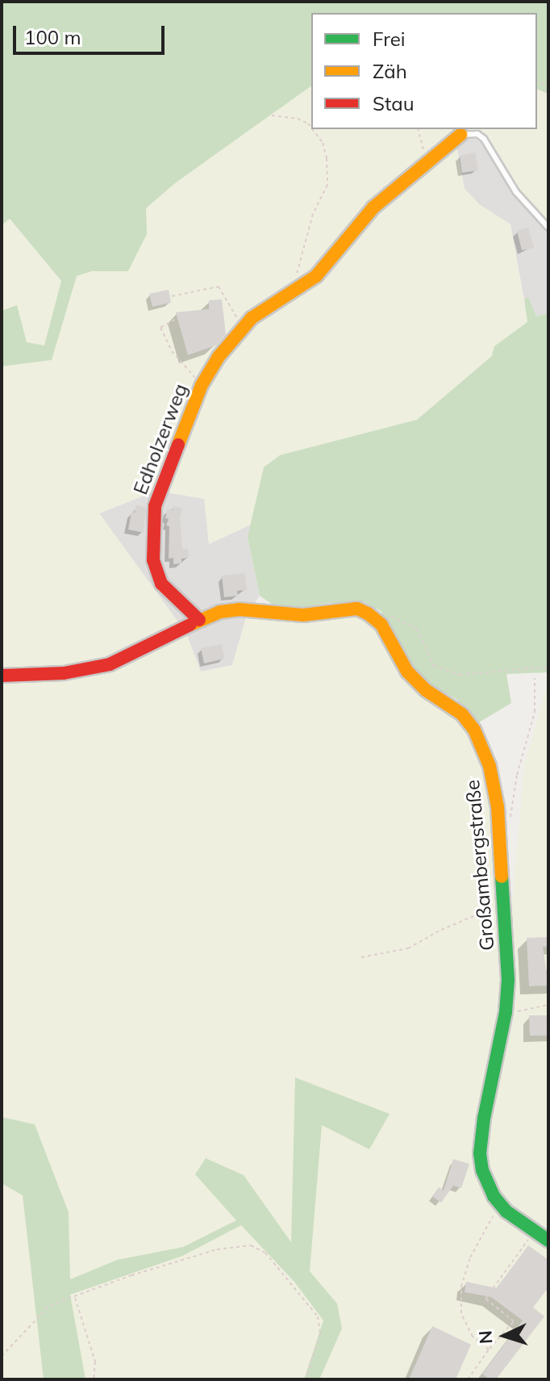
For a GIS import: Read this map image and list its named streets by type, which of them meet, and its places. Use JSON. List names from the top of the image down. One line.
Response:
{"streets":{"street":["Edholzerweg","Großambergstraße"]},"legend":["Frei","Zäh","Stau"],"scale_bar":"100 m","north":"left"}
